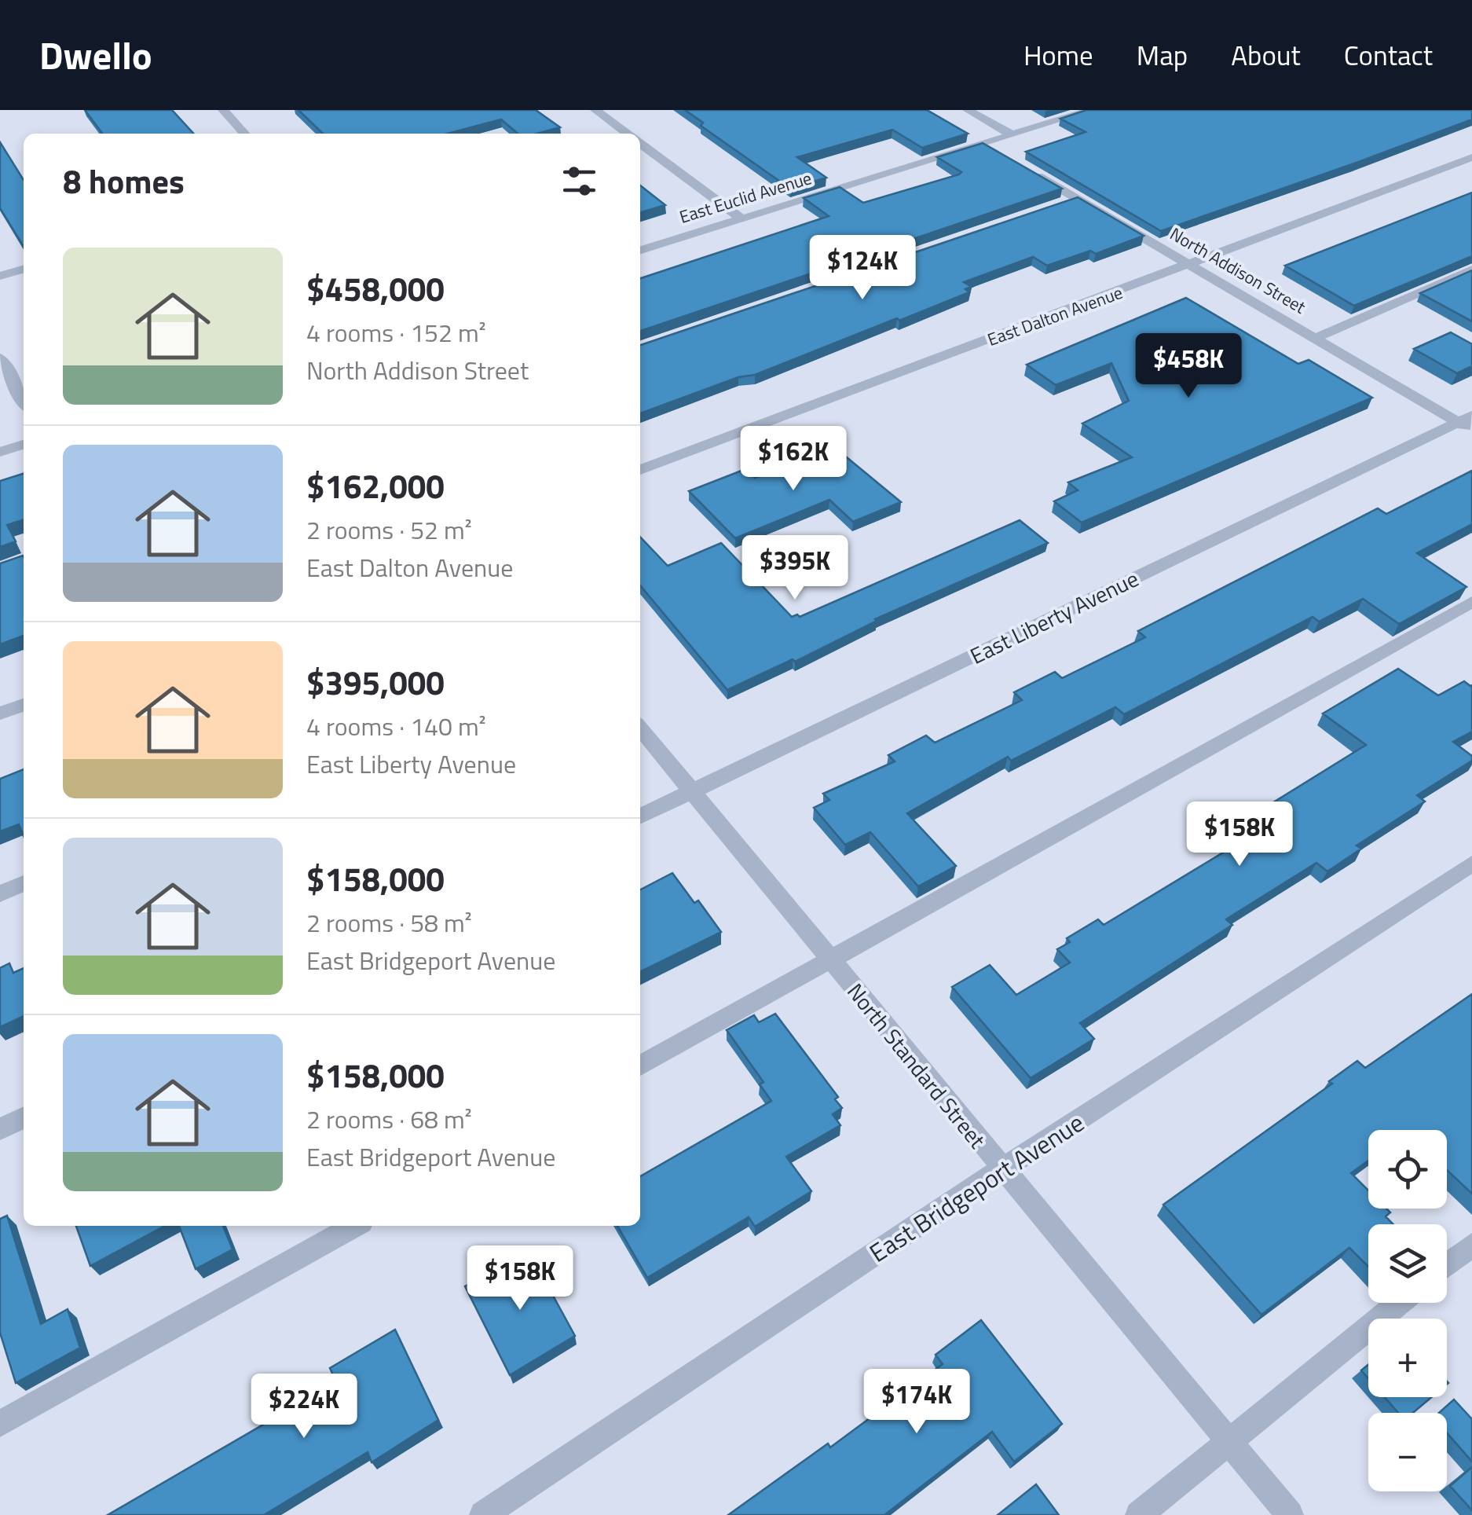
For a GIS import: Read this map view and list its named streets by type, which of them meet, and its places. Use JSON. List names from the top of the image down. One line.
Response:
{"streets":{"street":["East Euclid Avenue","North Addison Street","East Dalton Avenue","East Liberty Avenue","North Standard Street","East Bridgeport Avenue"]},"crossings":[["North Addison Street","East Dalton Avenue"],["North Addison Street","East Liberty Avenue"],["East Liberty Avenue","North Standard Street"],["North Standard Street","East Bridgeport Avenue"]],"page":{"header":"Dwello","nav":["Home","Map","About","Contact"],"heading":"8 homes","list":[{"name":"$458,000","note":"4 rooms · 152 m² · North Addison Street"},{"name":"$162,000","note":"2 rooms · 52 m² · East Dalton Avenue"},{"name":"$395,000","note":"4 rooms · 140 m² · East Liberty Avenue"},{"name":"$158,000","note":"2 rooms · 58 m² · East Bridgeport Avenue"},{"name":"$158,000","note":"2 rooms · 68 m² · East Bridgeport Avenue"}],"price":["$124K","$458K","$162K","$395K","$158K","$158K","$174K","$224K"],"map_buttons":["+","−"]}}
